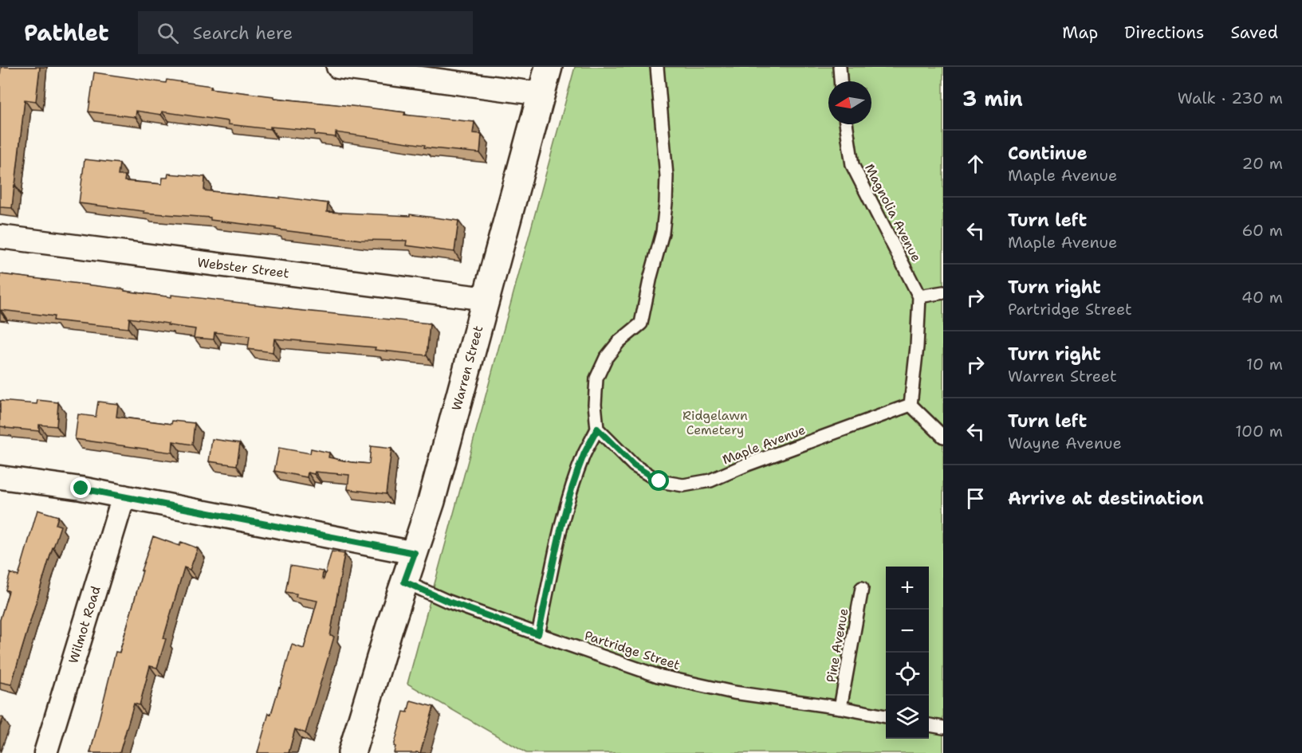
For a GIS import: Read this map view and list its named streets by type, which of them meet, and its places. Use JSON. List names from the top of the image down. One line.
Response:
{"streets":{"street":["Webster Street","Warren Street","Wilmot Road"],"lane":["Magnolia Avenue","Maple Avenue","Pine Avenue","Partridge Street"]},"crossings":[["Magnolia Avenue","Maple Avenue"],["Webster Street","Warren Street"],["Warren Street","Partridge Street"],["Pine Avenue","Partridge Street"]],"parks":["Ridgelawn Cemetery"],"north":"left","page":{"header":"Pathlet","search":"Search here","nav":["Map","Directions","Saved"],"heading":["3 min","Walk · 230 m"],"list":[["Continue","Maple Avenue","20 m"],["Turn left","Maple Avenue","60 m"],["Turn right","Partridge Street","40 m"],["Turn right","Warren Street","10 m"],["Turn left","Wayne Avenue","100 m"],"Arrive at destination"],"map_buttons":["+","−"]}}
